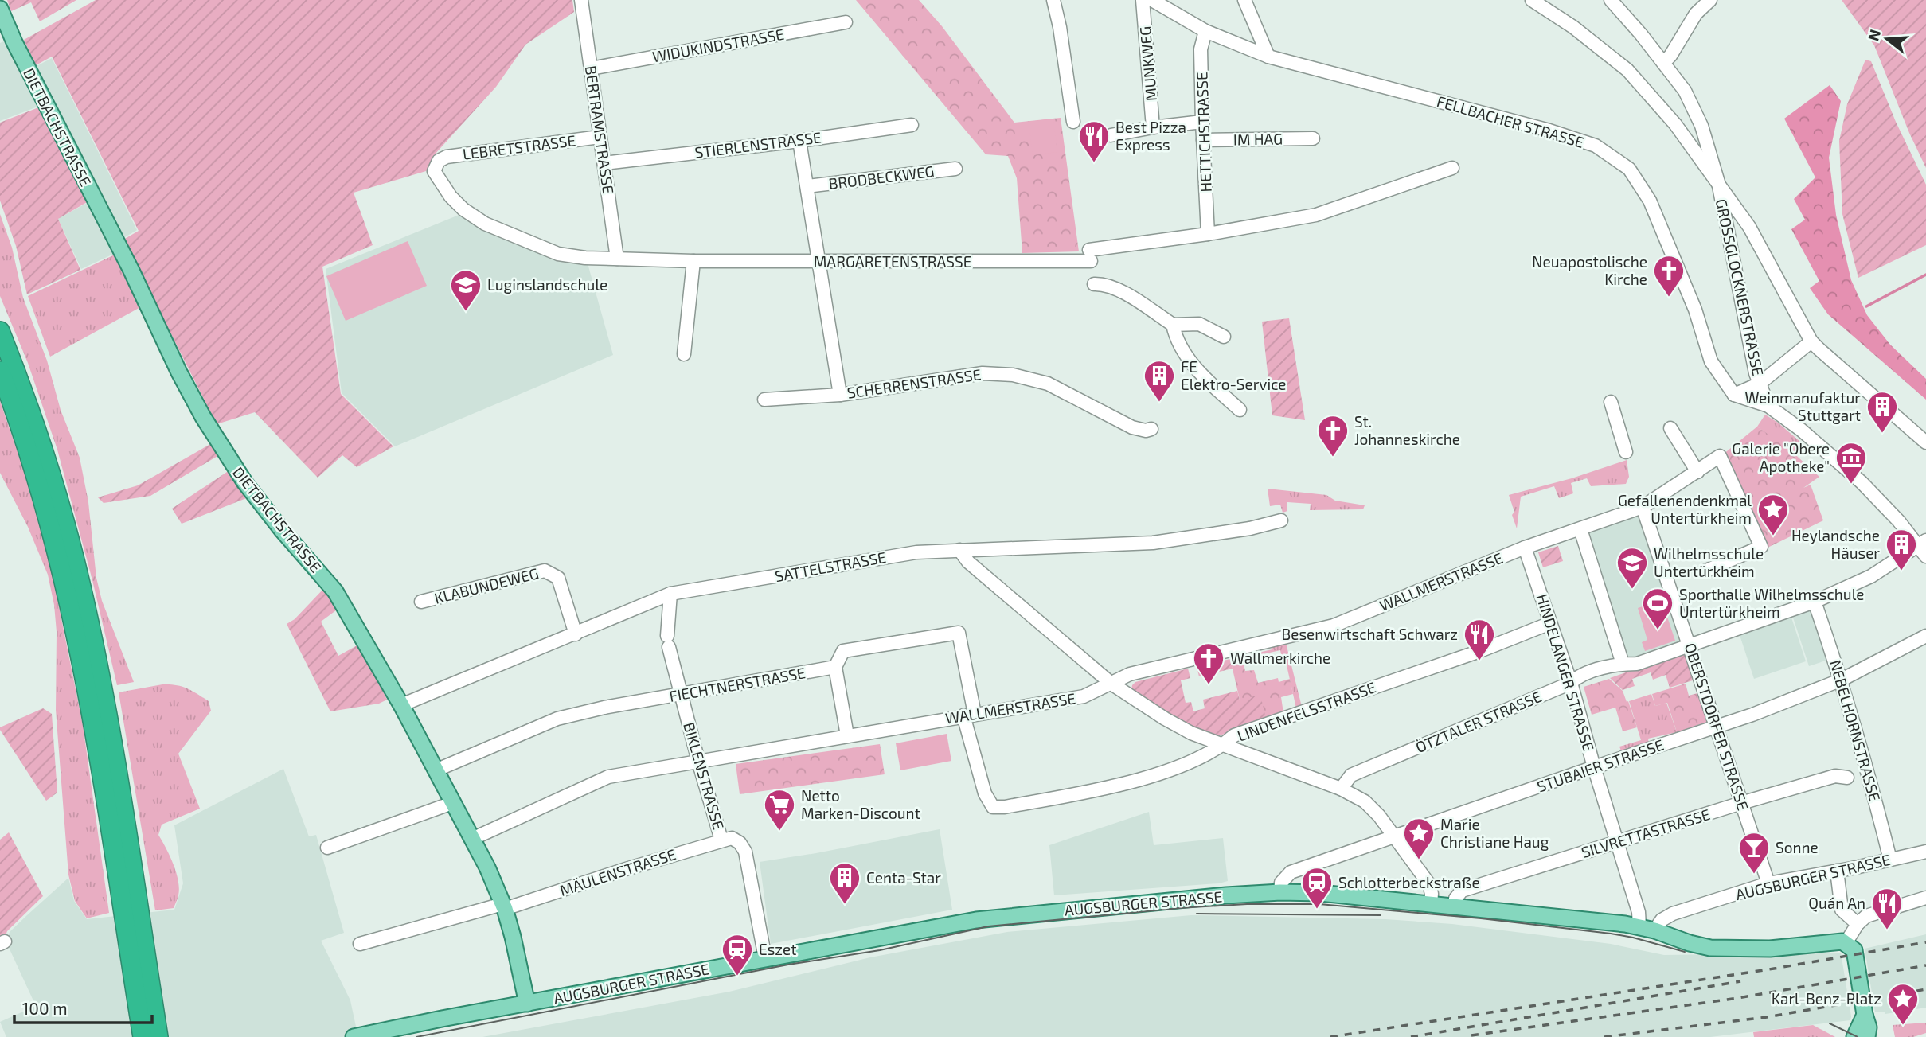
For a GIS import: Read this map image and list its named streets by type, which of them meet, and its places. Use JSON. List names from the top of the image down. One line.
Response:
{"streets":{"main road":["DIETBACHSTRASSE","AUGSBURGER STRASSE"],"street":["WIDUKINDSTRASSE","MUNKWEG","FELLBACHER STRASSE","BERTRAMSTRASSE","HETTICHSTRASSE","IM HAG","STIERLENSTRASSE","LEBRETSTRASSE","BRODBECKWEG","MARGARETENSTRASSE","GROSSGLOCKNERSTRASSE","SCHERRENSTRASSE","SATTELSTRASSE","WALLMERSTRASSE","KLABUNDEWEG","HINDELANGER STRASSE","FIECHTNERSTRASSE","LINDENFELSSTRASSE","ÖTZTALER STRASSE","OBERSTDORFER STRASSE","NEBELHORNSTRASSE","STUBAIER STRASSE","BIKLENSTRASSE","SILVRETTASTRASSE","MÄULENSTRASSE"]},"crossings":[["WIDUKINDSTRASSE","BERTRAMSTRASSE"],["FELLBACHER STRASSE","HETTICHSTRASSE"],["DIETBACHSTRASSE","SATTELSTRASSE"],["DIETBACHSTRASSE","WALLMERSTRASSE"],["DIETBACHSTRASSE","FIECHTNERSTRASSE"],["DIETBACHSTRASSE","MÄULENSTRASSE"],["DIETBACHSTRASSE","AUGSBURGER STRASSE"],["BERTRAMSTRASSE","STIERLENSTRASSE"],["BERTRAMSTRASSE","LEBRETSTRASSE"],["BERTRAMSTRASSE","MARGARETENSTRASSE"],["HETTICHSTRASSE","IM HAG"],["HETTICHSTRASSE","MARGARETENSTRASSE"],["LEBRETSTRASSE","MARGARETENSTRASSE"],["SATTELSTRASSE","KLABUNDEWEG"],["SATTELSTRASSE","BIKLENSTRASSE"],["WALLMERSTRASSE","HINDELANGER STRASSE"],["WALLMERSTRASSE","LINDENFELSSTRASSE"],["WALLMERSTRASSE","OBERSTDORFER STRASSE"],["WALLMERSTRASSE","BIKLENSTRASSE"],["HINDELANGER STRASSE","LINDENFELSSTRASSE"],["HINDELANGER STRASSE","ÖTZTALER STRASSE"],["HINDELANGER STRASSE","STUBAIER STRASSE"],["HINDELANGER STRASSE","SILVRETTASTRASSE"],["HINDELANGER STRASSE","AUGSBURGER STRASSE"],["FIECHTNERSTRASSE","BIKLENSTRASSE"],["ÖTZTALER STRASSE","OBERSTDORFER STRASSE"],["ÖTZTALER STRASSE","NEBELHORNSTRASSE"],["OBERSTDORFER STRASSE","STUBAIER STRASSE"],["OBERSTDORFER STRASSE","SILVRETTASTRASSE"],["OBERSTDORFER STRASSE","AUGSBURGER STRASSE"],["NEBELHORNSTRASSE","STUBAIER STRASSE"],["NEBELHORNSTRASSE","AUGSBURGER STRASSE"],["STUBAIER STRASSE","AUGSBURGER STRASSE"],["BIKLENSTRASSE","MÄULENSTRASSE"],["BIKLENSTRASSE","AUGSBURGER STRASSE"],["SILVRETTASTRASSE","AUGSBURGER STRASSE"]],"places":{"restaurant":["Best Pizza Express","Besenwirtschaft Schwarz","Quán An"],"church":["Neuapostolische Kirche","St. Johanneskirche","Wallmerkirche"],"school or university":["Luginslandschule","Wilhelmsschule Untertürkheim"],"building":["FE Elektro-Service","Weinmanufaktur Stuttgart","Heylandsche Häuser","Centa-Star"],"museum":["Galerie \"Obere Apotheke\""],"place":["Gefallenendenkmal Untertürkheim","Marie Christiane Haug","Karl-Benz-Platz"],"sports":["Sporthalle Wilhelmsschule Untertürkheim"],"supermarket":["Netto Marken-Discount"],"bar":["Sonne"],"station":["Schlotterbeckstraße","Eszet"]},"scale_bar":"100 m","north":"left"}
